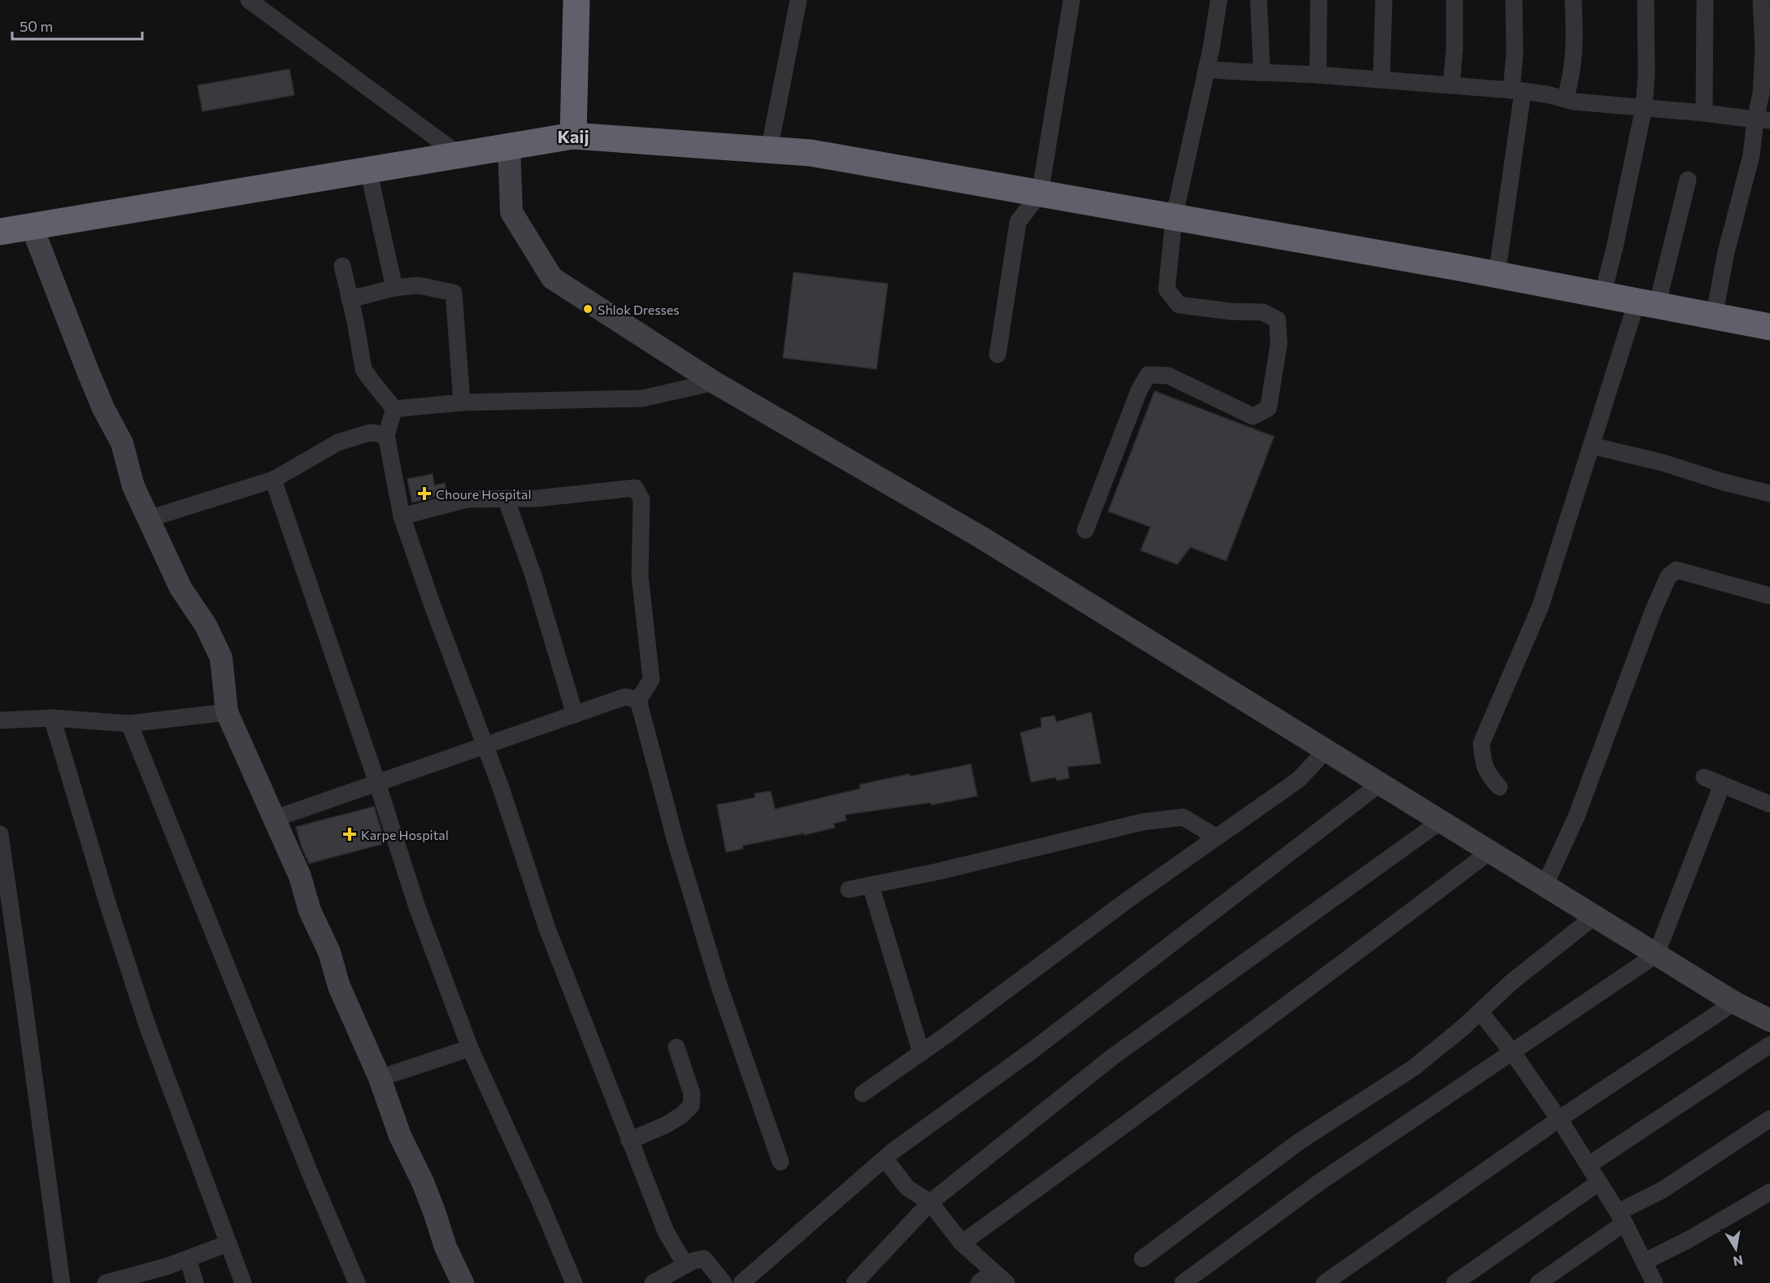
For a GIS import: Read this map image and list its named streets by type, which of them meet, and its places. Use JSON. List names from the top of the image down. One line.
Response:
{"districts":["Kaij"],"places":{"other":["Shlok Dresses"],"health":["Choure Hospital","Karpe Hospital"]},"scale_bar":"50 m","north":"bottom"}
